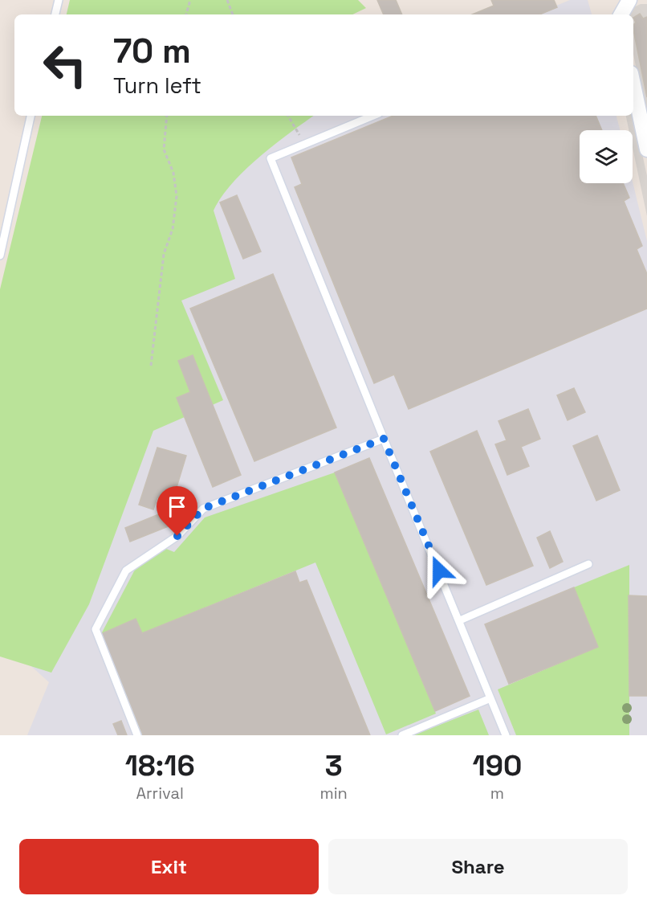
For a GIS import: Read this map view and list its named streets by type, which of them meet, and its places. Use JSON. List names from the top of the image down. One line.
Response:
{"page":{"turn":["70 m","Turn left"],"eta":["18:16","Arrival","3","min","190","m"],"buttons":["Exit","Share"]}}
